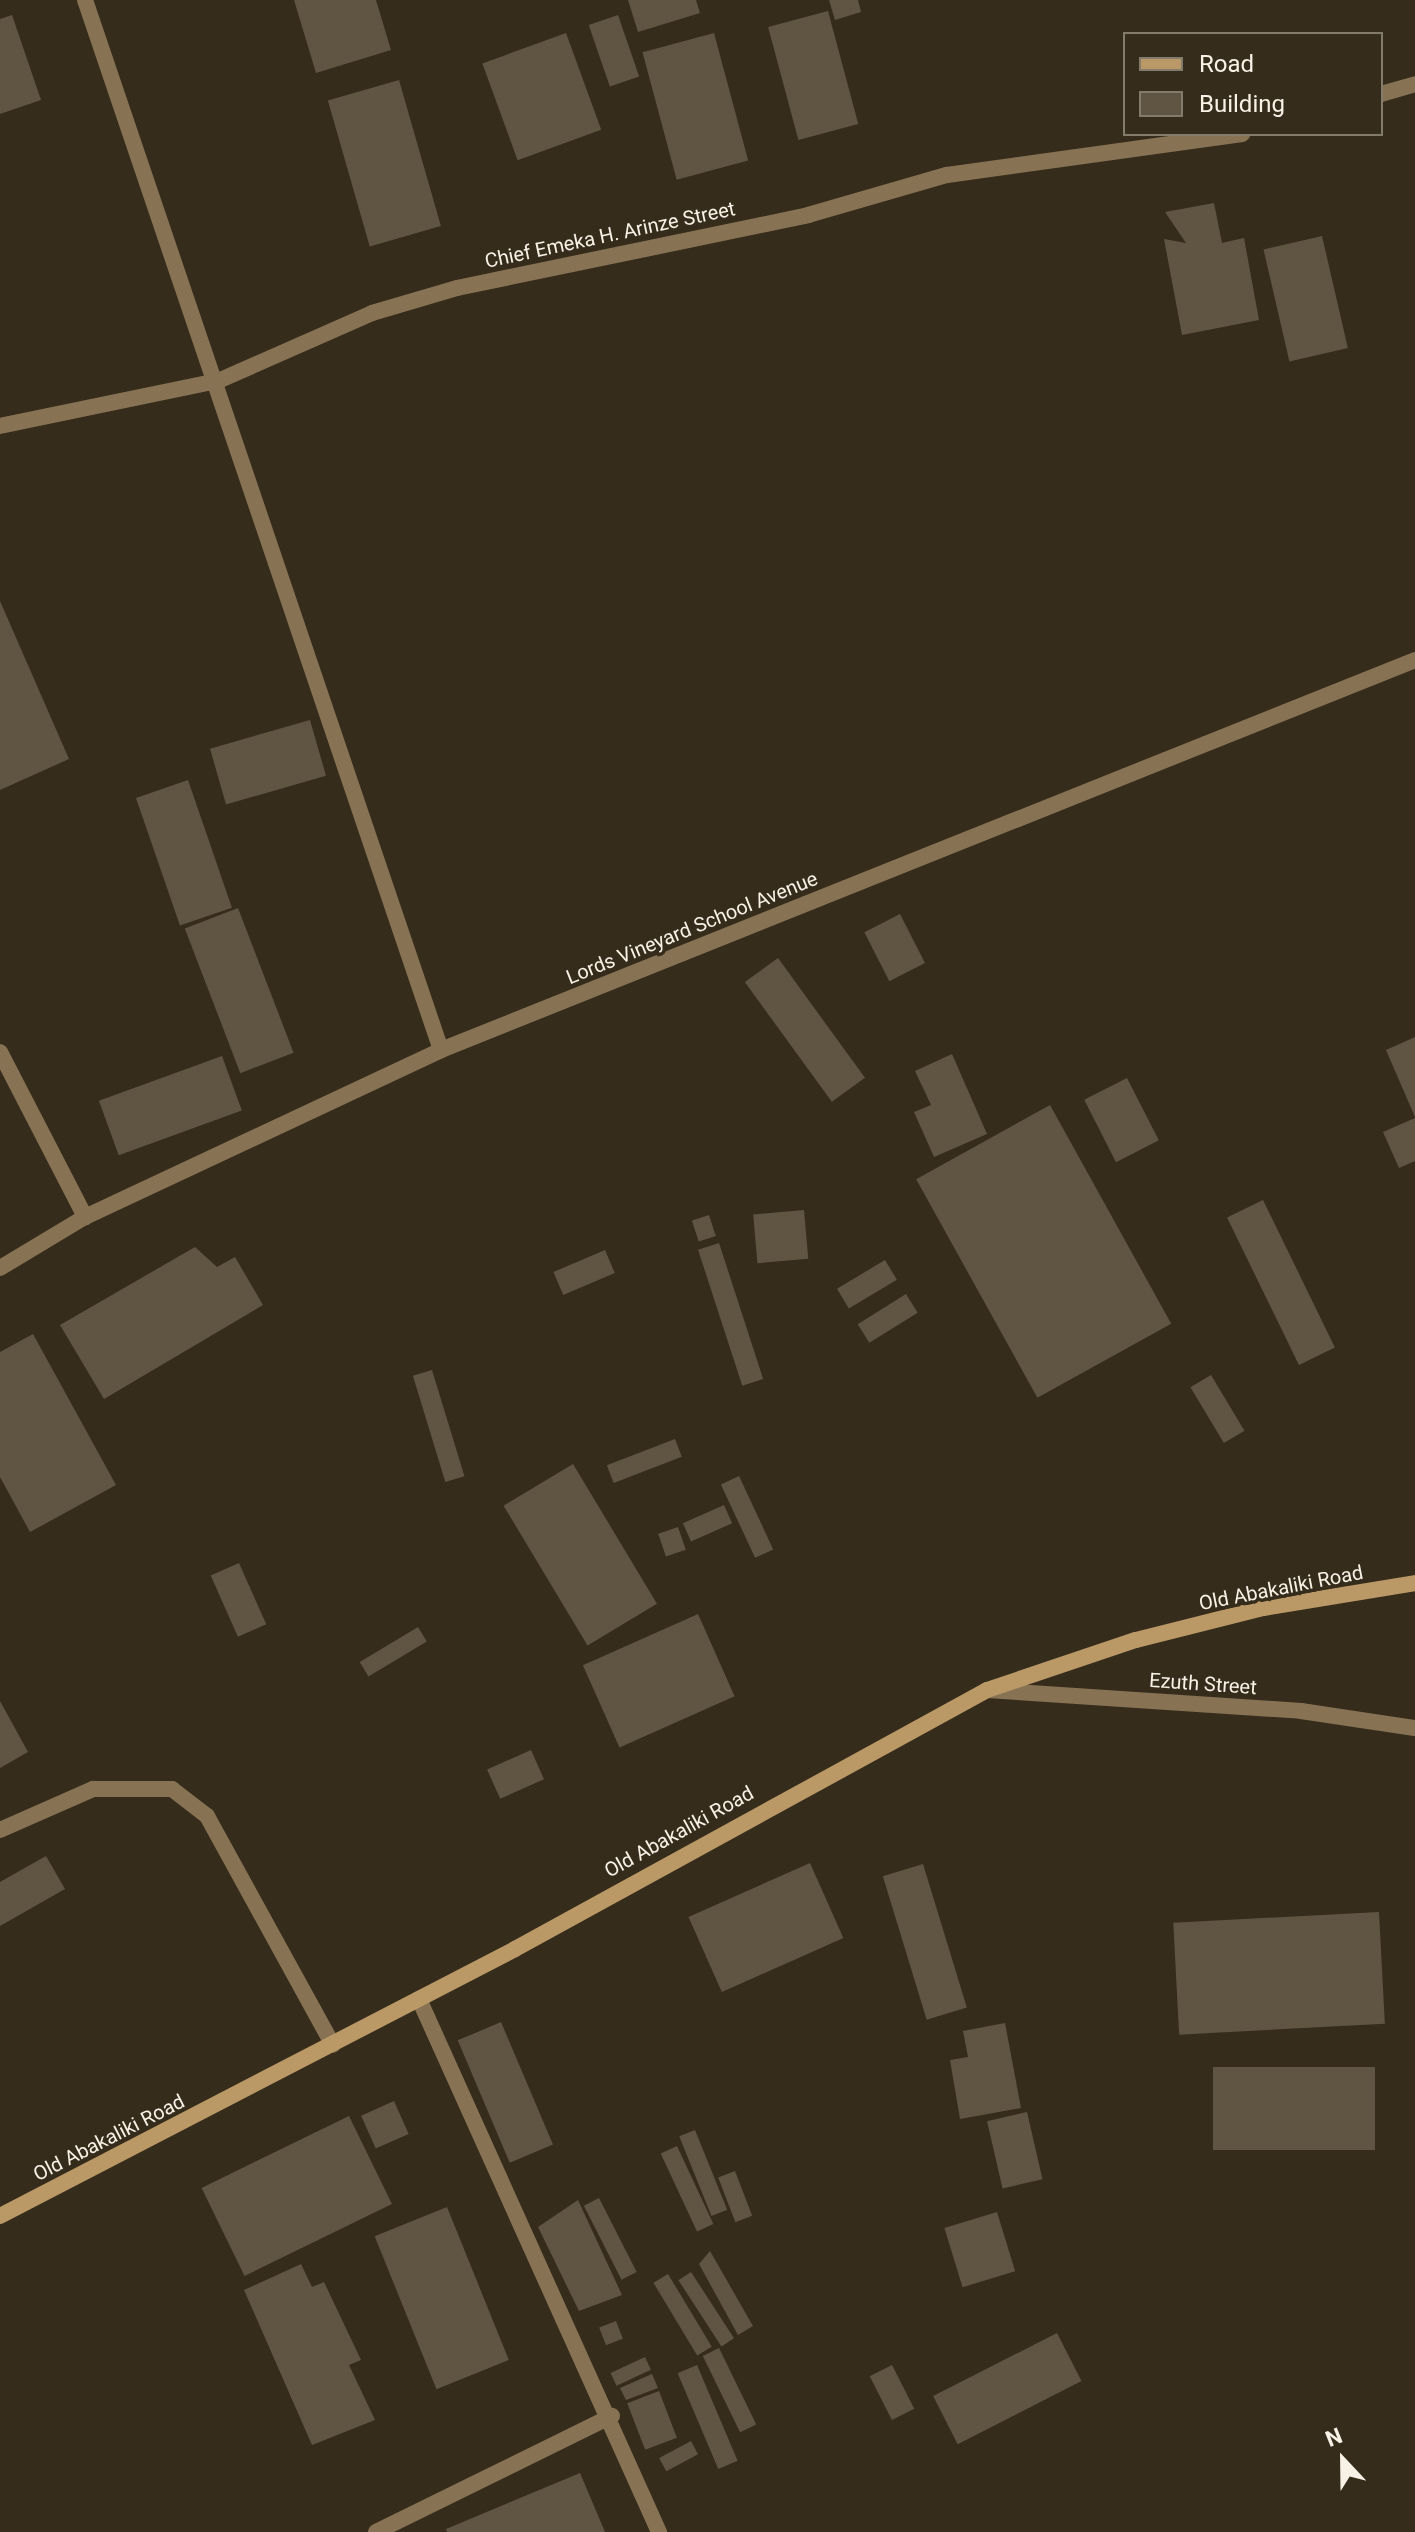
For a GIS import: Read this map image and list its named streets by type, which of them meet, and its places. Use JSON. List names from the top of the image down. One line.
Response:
{"streets":{"main road":["Old Abakaliki Road"],"street":["Chief Emeka H. Arinze Street","Lords Vineyard School Avenue","Ezuth Street"]},"crossings":[["Old Abakaliki Road","Ezuth Street"]],"legend":["Road","Building"],"north":"top"}
